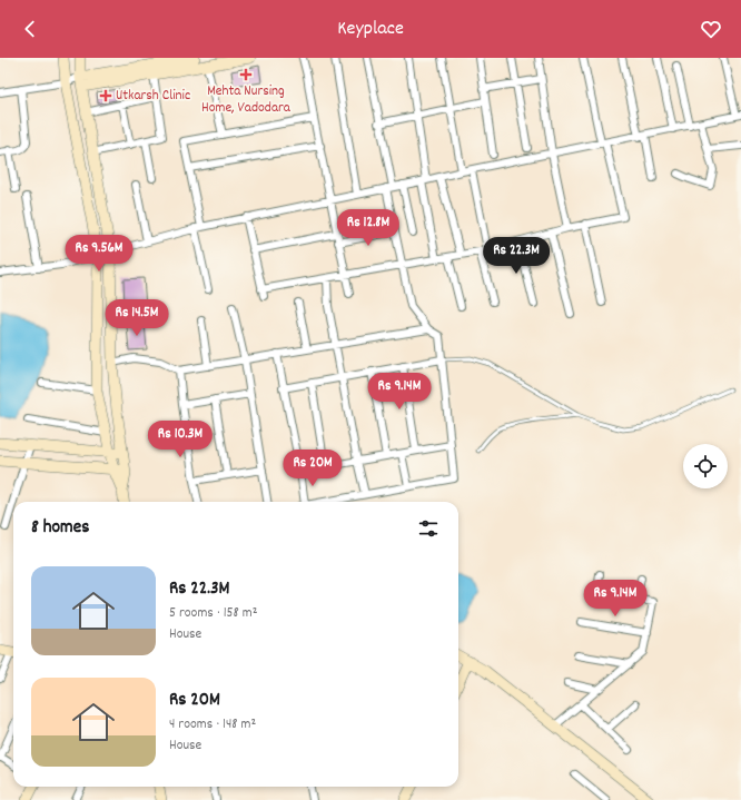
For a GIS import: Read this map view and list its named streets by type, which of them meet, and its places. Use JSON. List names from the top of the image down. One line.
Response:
{"places":{"health":["Mehta Nursing Home, Vadodara","Utkarsh Clinic"]},"page":{"header":"Keyplace","price":["Rs 12.8M","Rs 9.56M","Rs 22.3M","Rs 14.5M","Rs 9.14M","Rs 10.3M","Rs 20M","Rs 9.14M"],"heading":"8 homes","list":[{"name":"Rs 22.3M","note":"5 rooms · 158 m² · House"},{"name":"Rs 20M","note":"4 rooms · 148 m² · House"}]}}
